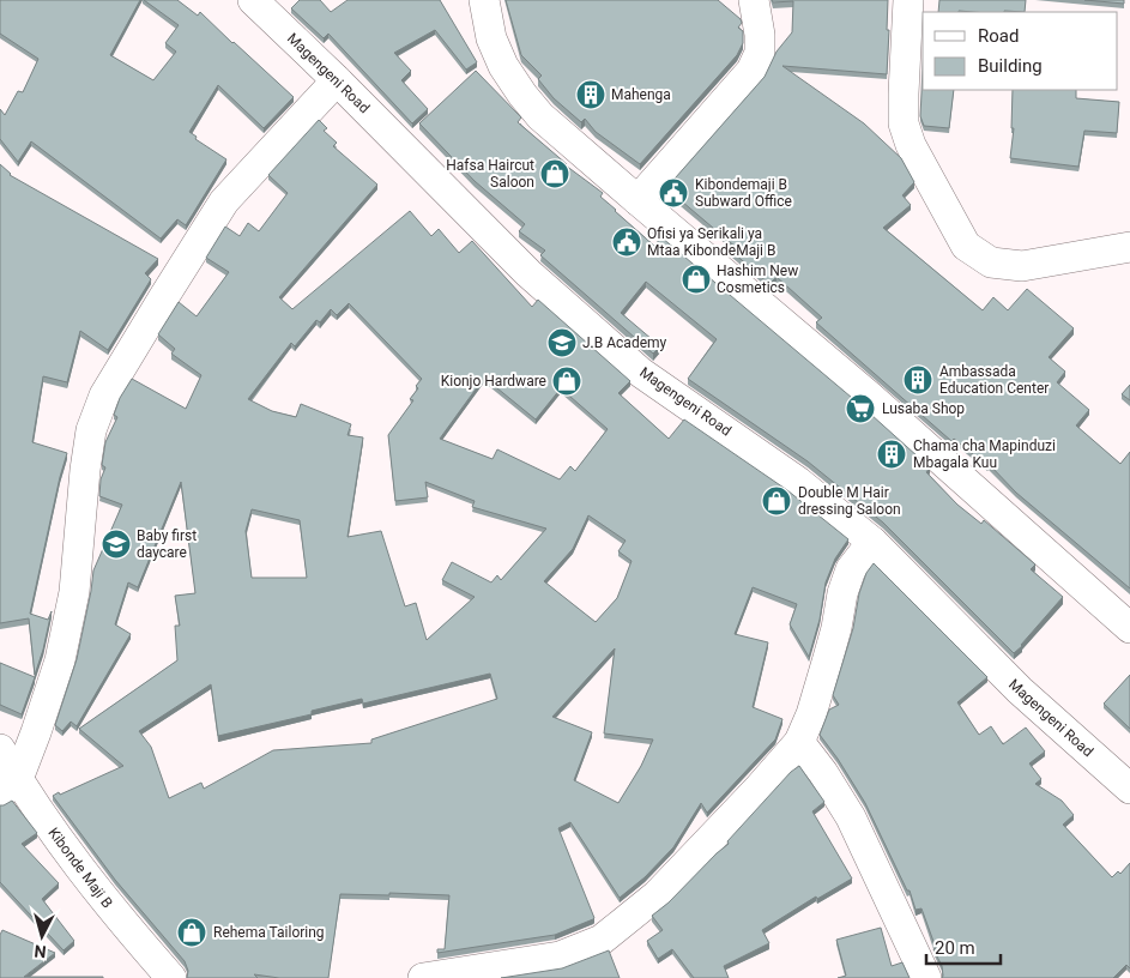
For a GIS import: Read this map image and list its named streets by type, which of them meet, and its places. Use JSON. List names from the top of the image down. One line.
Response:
{"streets":{"street":["Magengeni Road","Kibonde Maji B"]},"places":{"building":["Mahenga","Ambassada Education Center","Chama cha Mapinduzi Mbagala Kuu"],"shop":["Hafsa Haircut Saloon","Hashim New Cosmetics","Kionjo Hardware","Double M Hair dressing Saloon","Rehema Tailoring"],"public building":["Kibondemaji B Subward Office","Ofisi ya Serikali ya Mtaa KibondeMaji B"],"school or university":["J.B Academy","Baby first daycare"],"supermarket":["Lusaba Shop"]},"legend":["Road","Building"],"scale_bar":"20 m","north":"bottom"}
